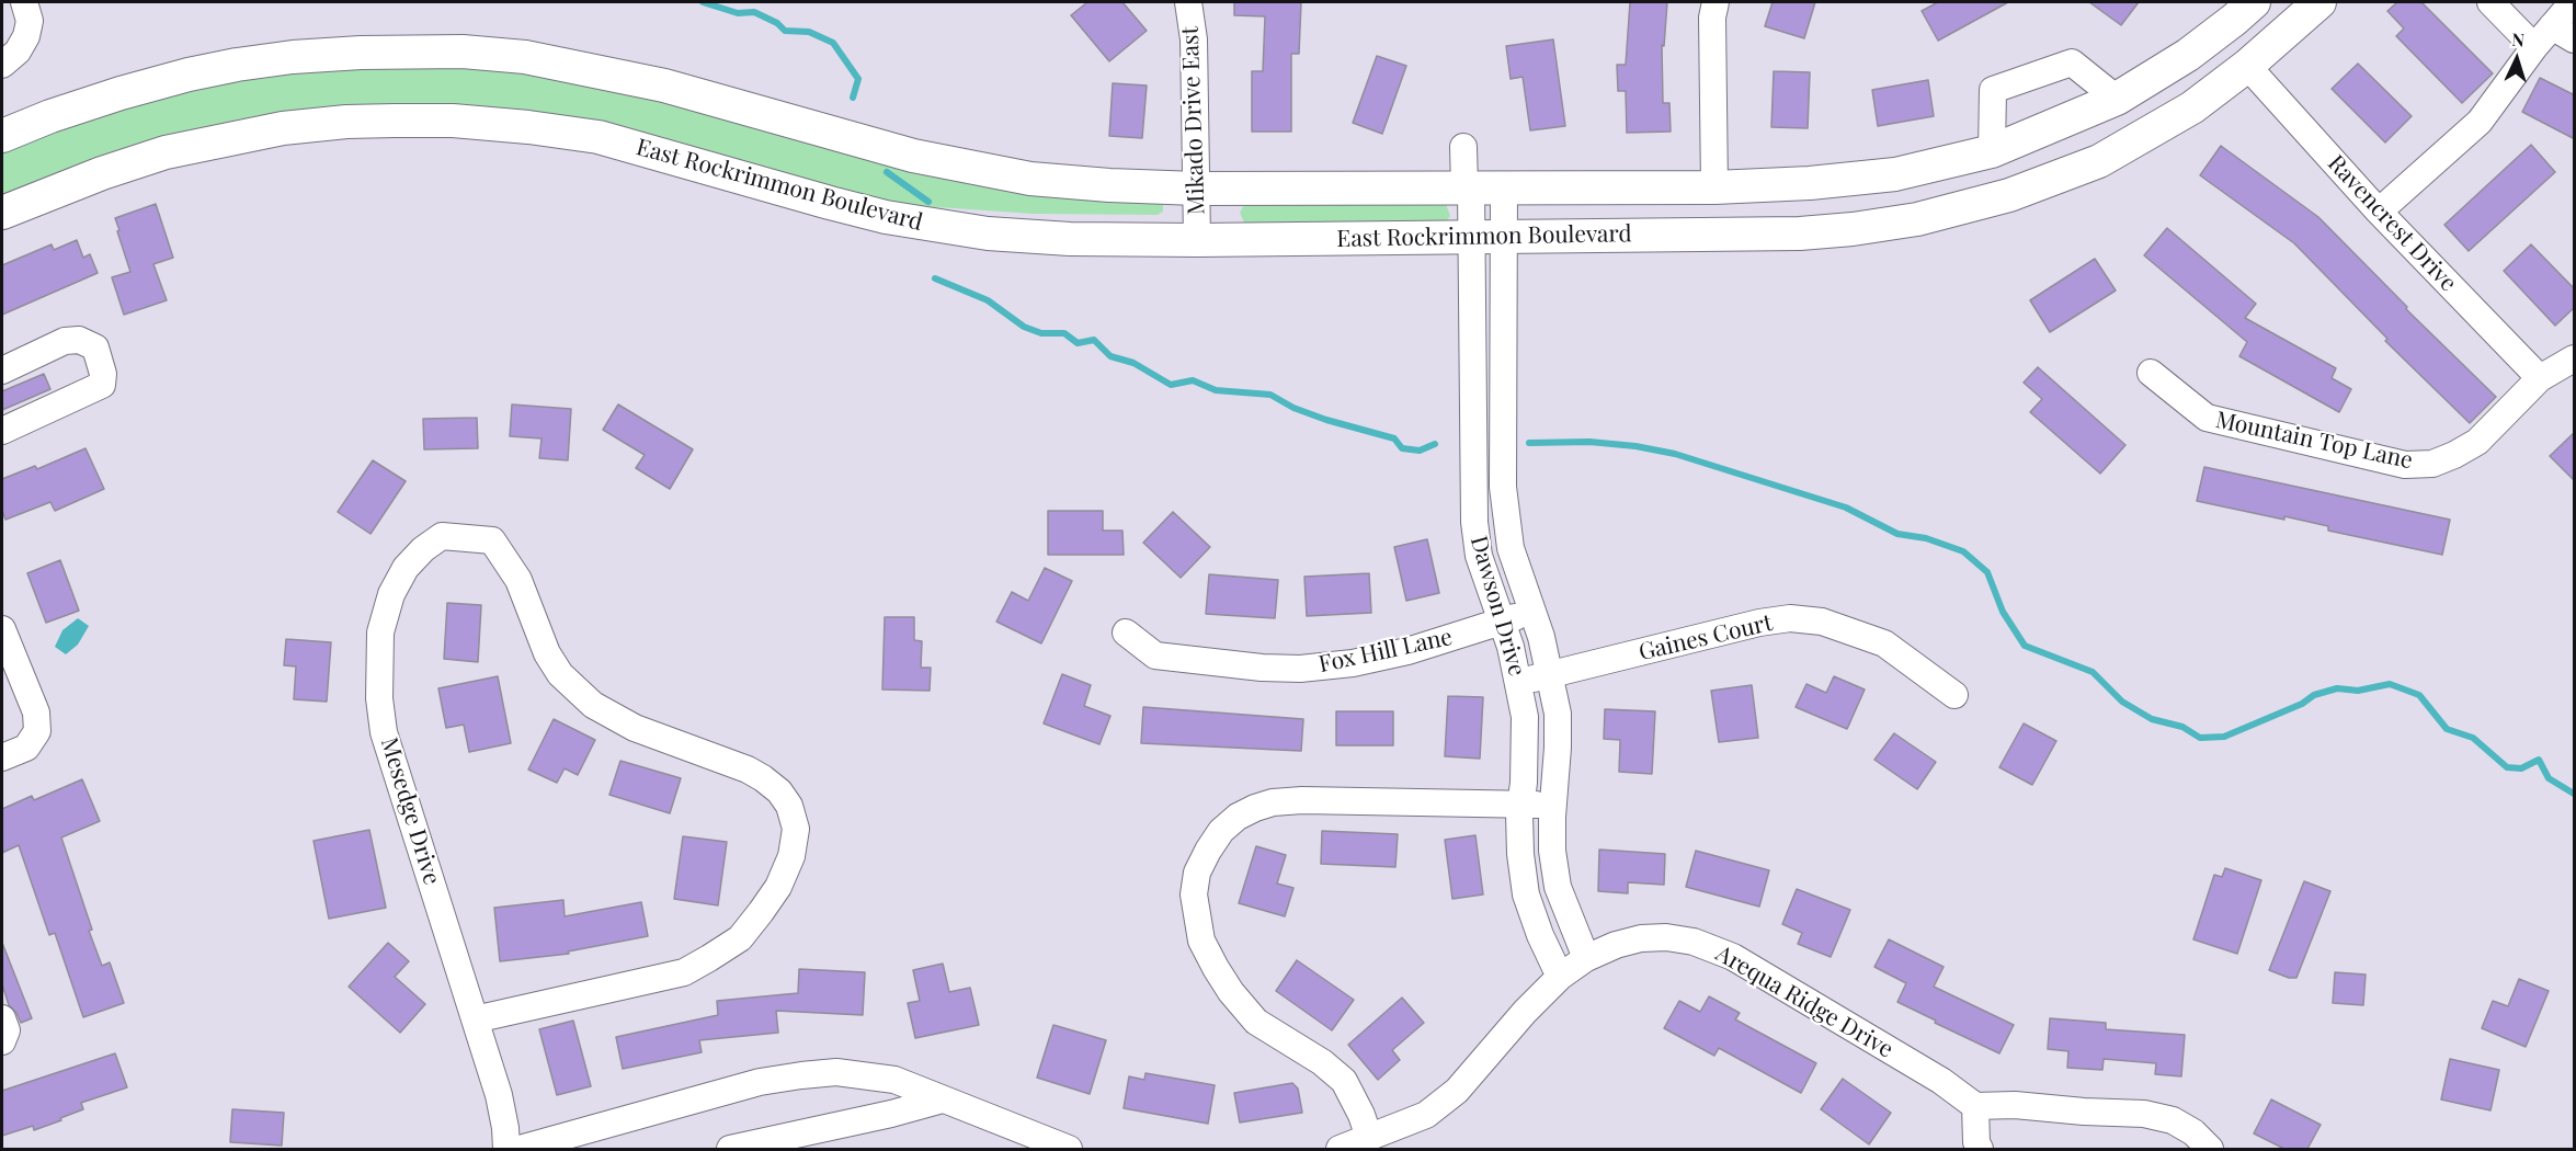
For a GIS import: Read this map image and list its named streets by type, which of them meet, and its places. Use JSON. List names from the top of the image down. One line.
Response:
{"streets":{"main road":["East Rockrimmon Boulevard"],"street":["Mikado Drive East","Ravencrest Drive","Mountain Top Lane","Dawson Drive","Gaines Court","Fox Hill Lane","Mesedge Drive","Arequa Ridge Drive"]},"crossings":[["Mikado Drive East","East Rockrimmon Boulevard"],["East Rockrimmon Boulevard","Ravencrest Drive"],["East Rockrimmon Boulevard","Dawson Drive"],["Ravencrest Drive","Mountain Top Lane"],["Dawson Drive","Gaines Court"],["Dawson Drive","Fox Hill Lane"],["Dawson Drive","Arequa Ridge Drive"]],"north":"top"}
